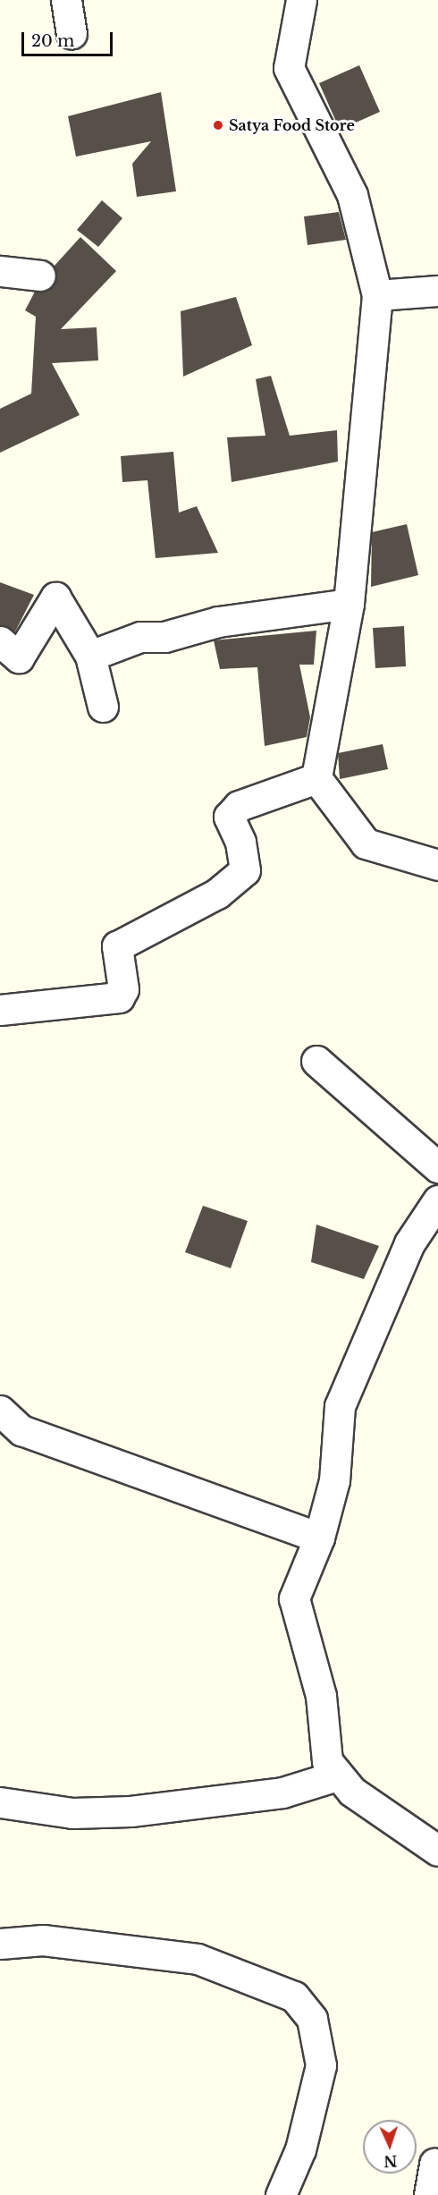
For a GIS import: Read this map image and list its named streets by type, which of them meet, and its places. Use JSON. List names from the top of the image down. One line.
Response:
{"places":["Satya Food Store"],"scale_bar":"20 m","north":"bottom"}
